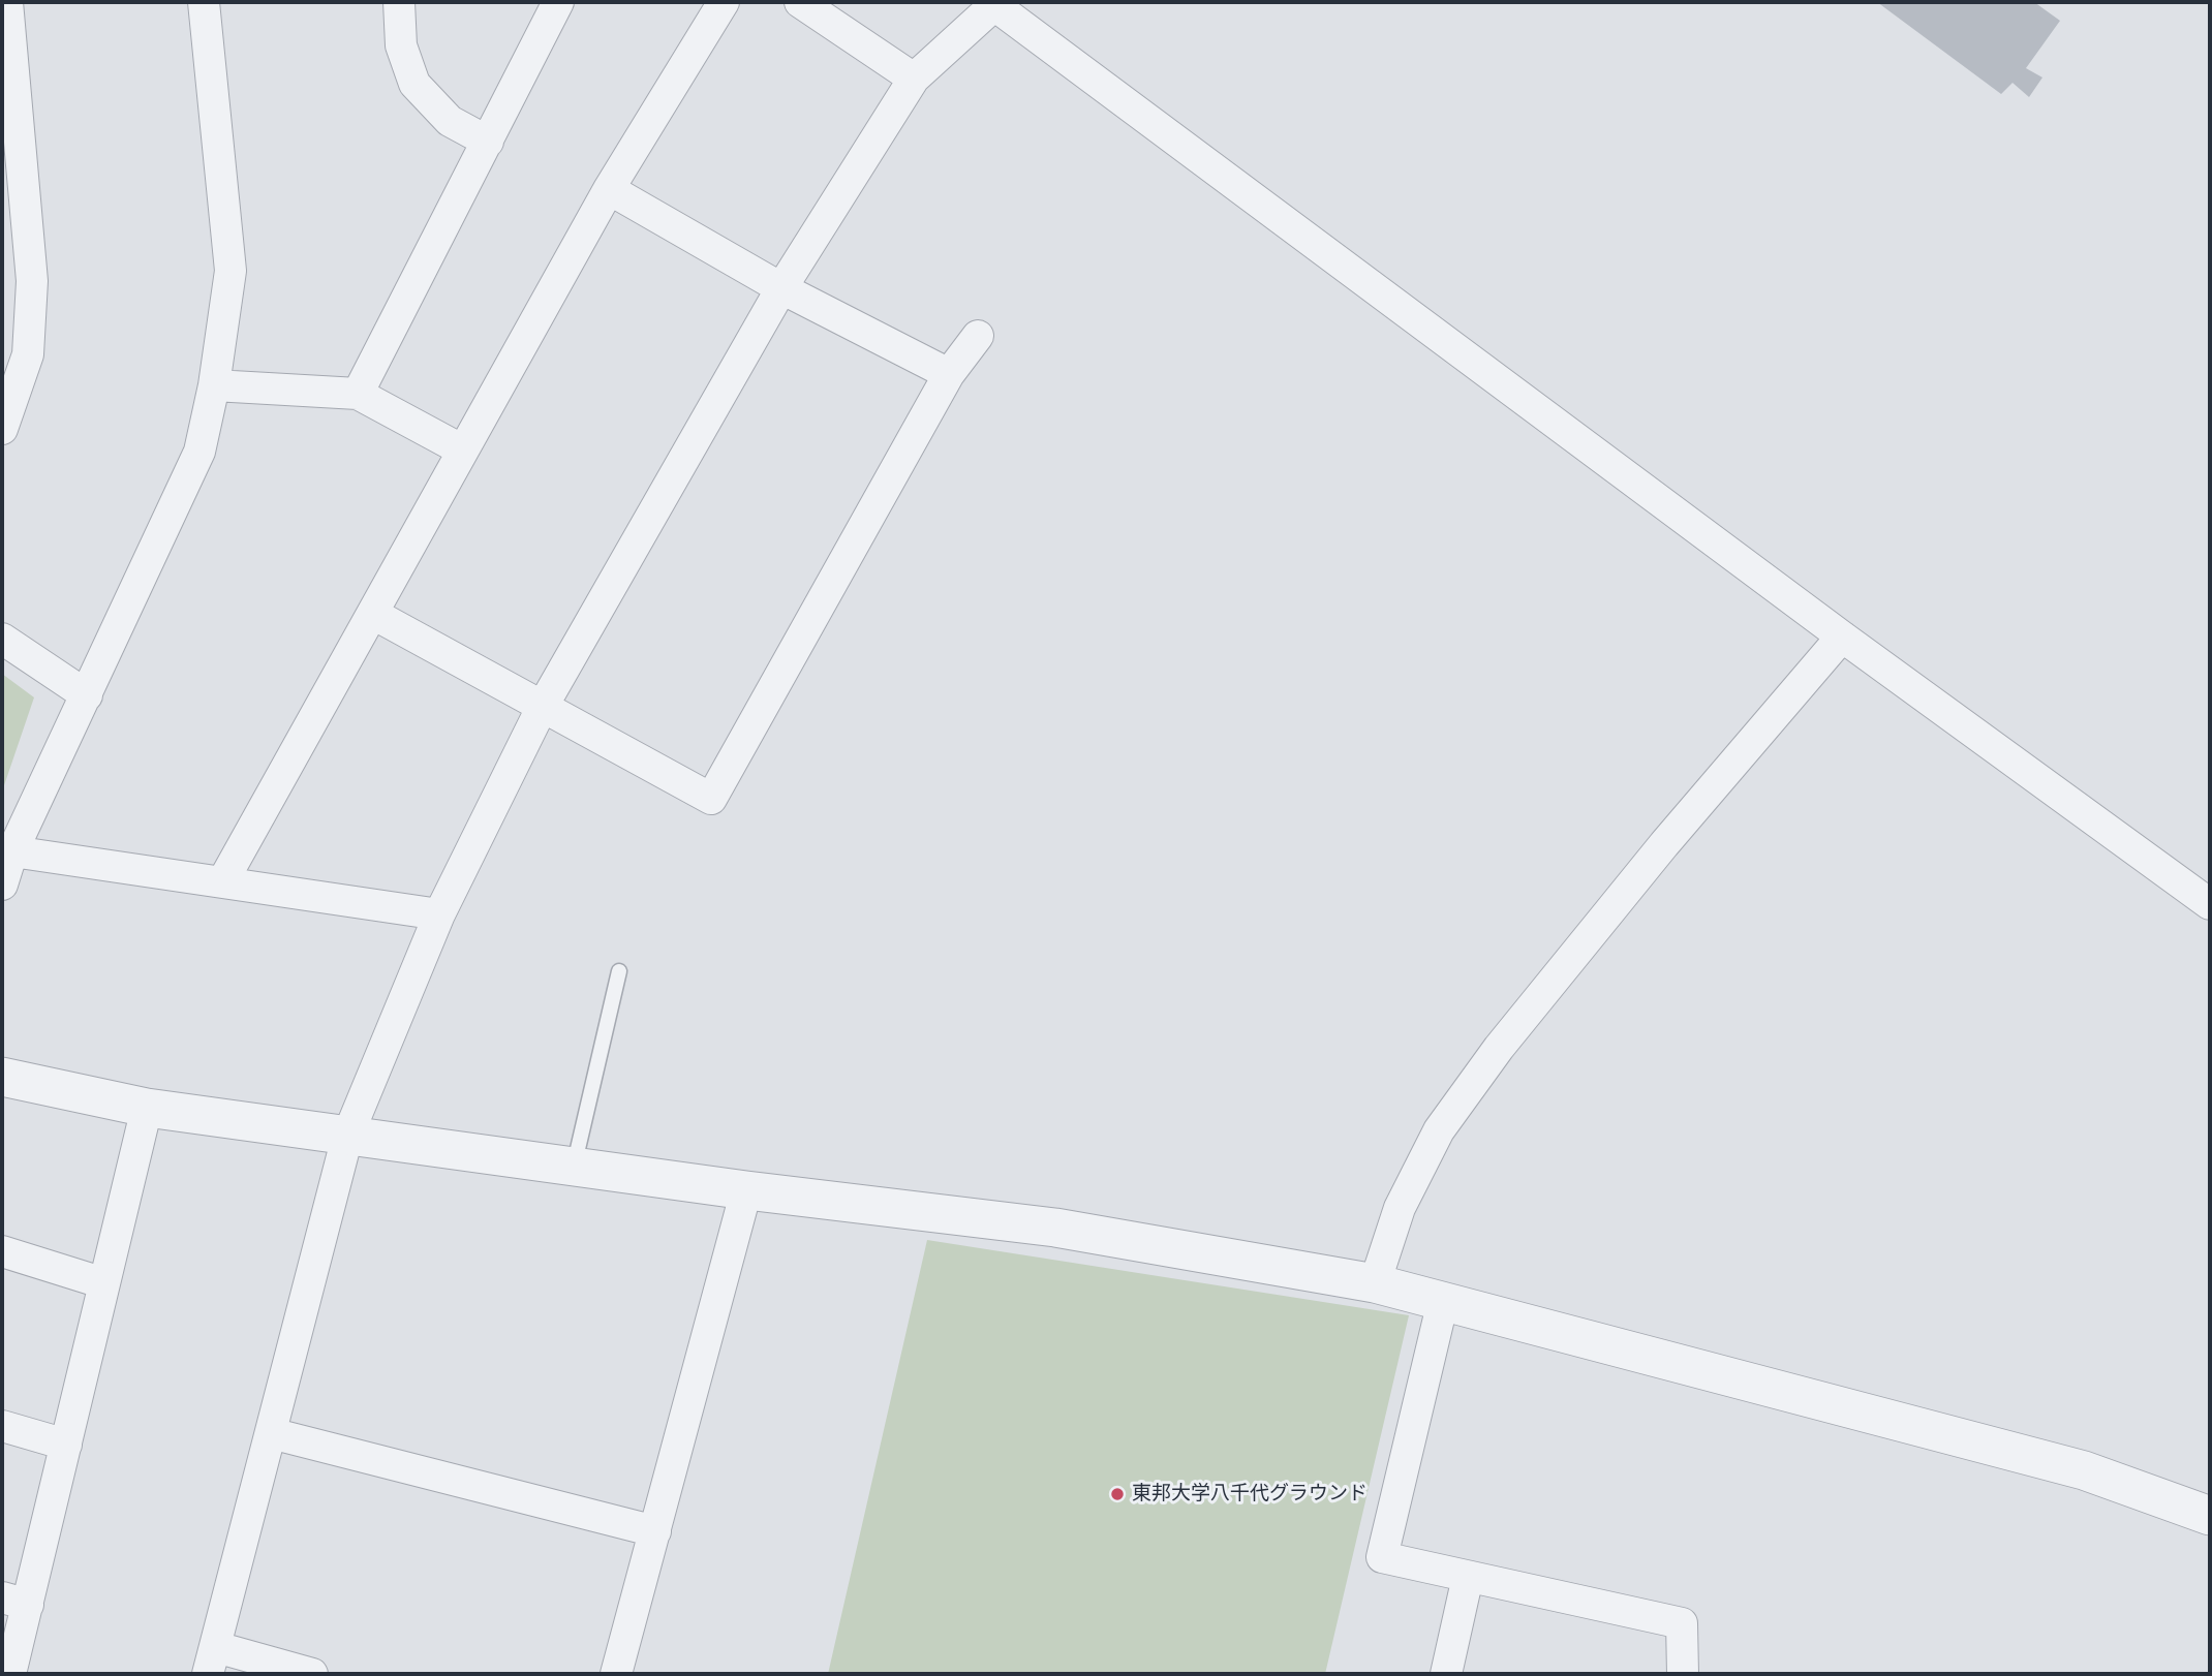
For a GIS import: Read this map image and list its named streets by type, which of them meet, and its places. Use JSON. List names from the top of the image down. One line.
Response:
{"places":["東邦大学八千代グラウンド"]}
